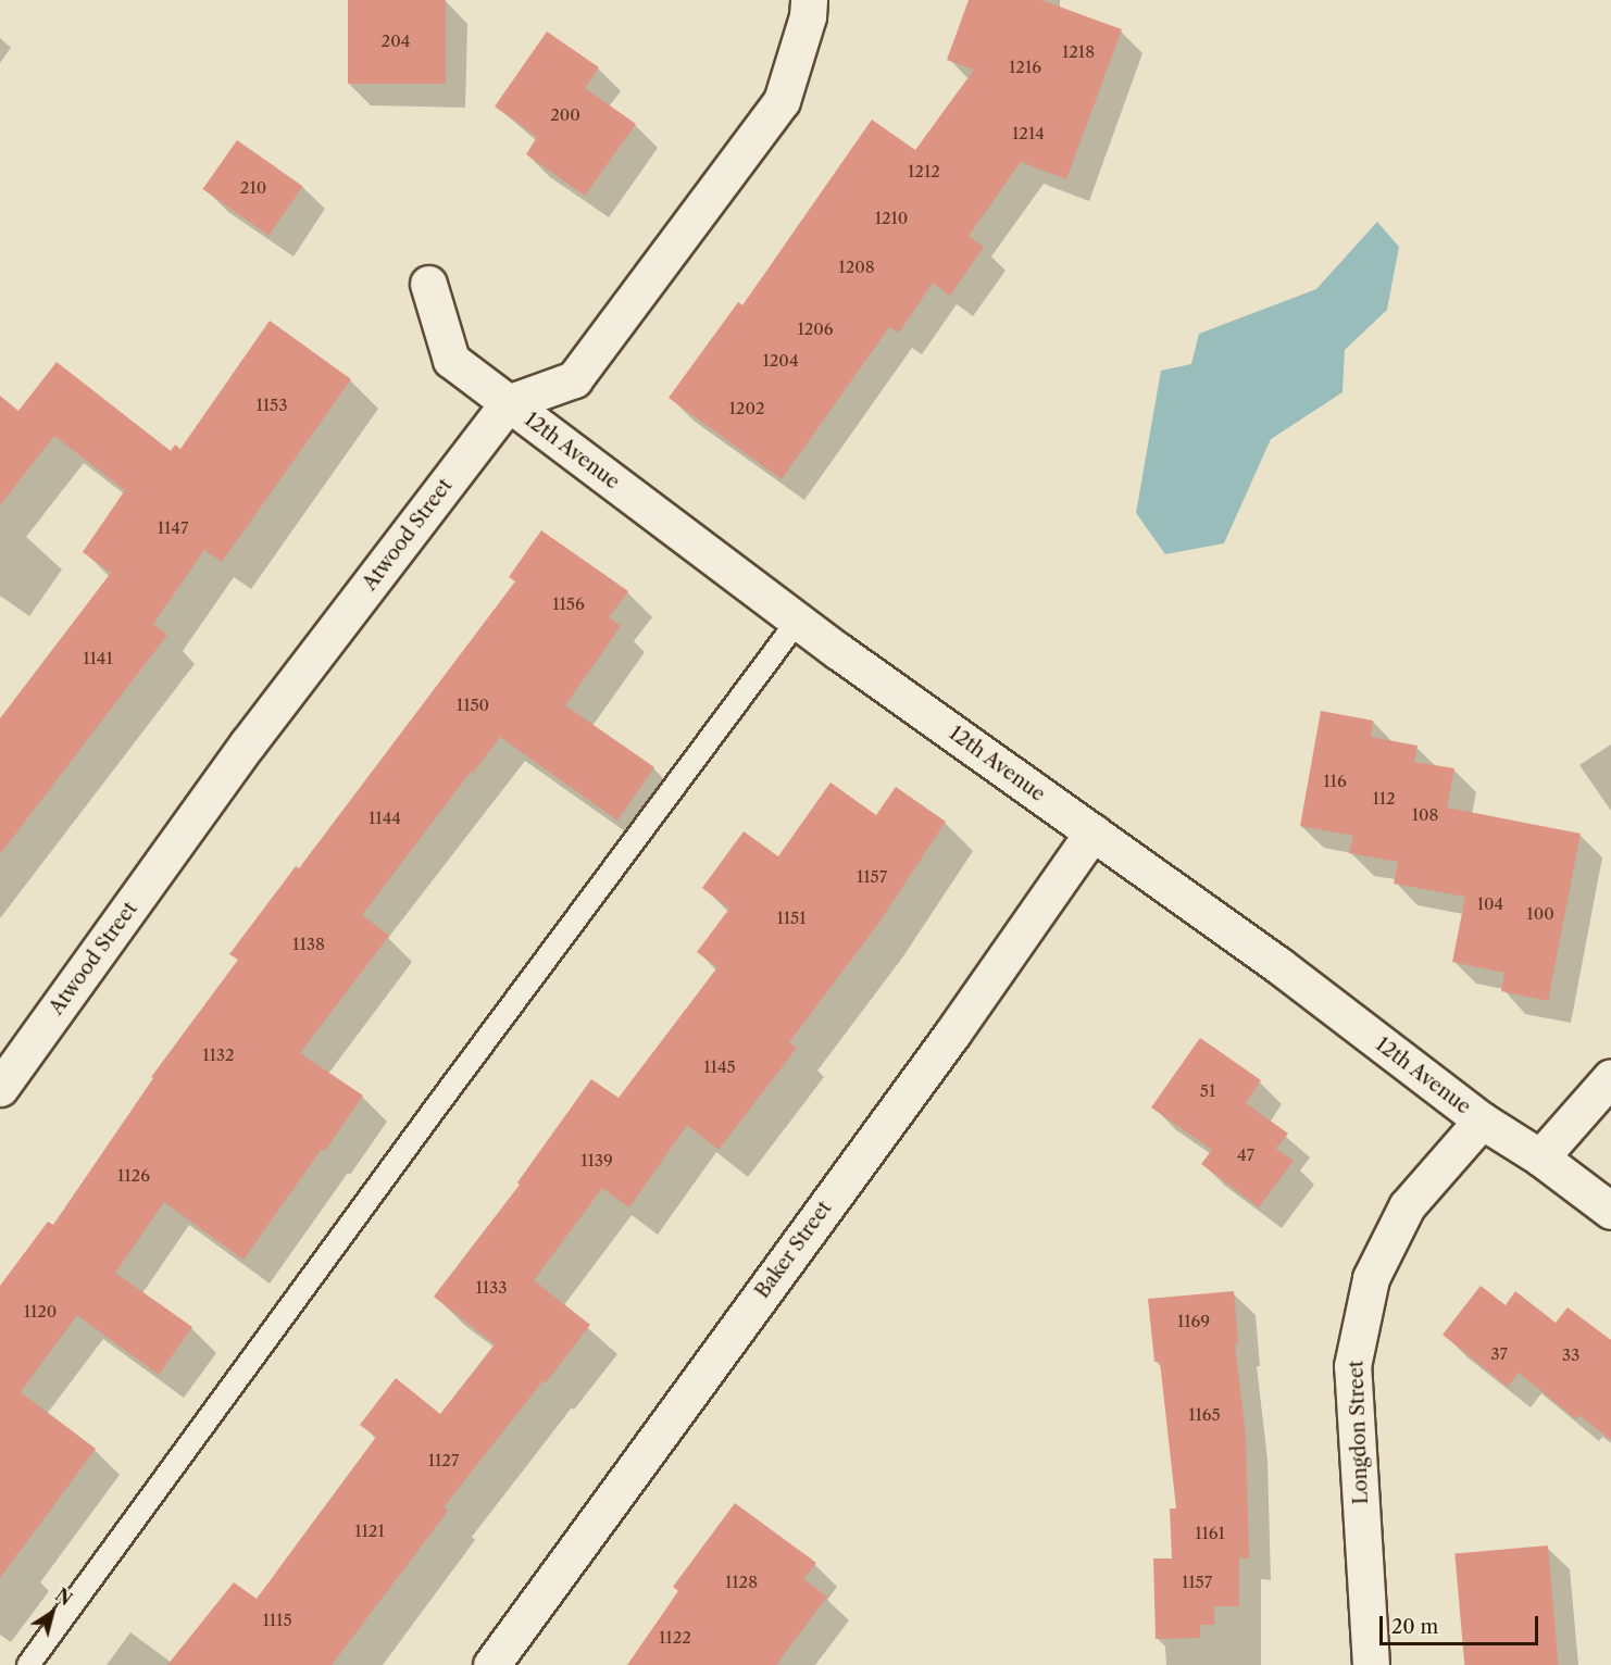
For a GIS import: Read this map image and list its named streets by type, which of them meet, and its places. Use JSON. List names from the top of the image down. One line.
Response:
{"streets":{"street":["12th Avenue","Atwood Street","Baker Street","Longdon Street"]},"crossings":[["12th Avenue","Atwood Street"],["12th Avenue","Baker Street"],["12th Avenue","Longdon Street"]],"house_numbers":["204","1218","1216","200","1214","1212","210","1210","1208","1206","1204","1153","1202","1147","1156","1141","1150","116","112","108","1144","1157","104","100","1151","1138","1132","1145","51","47","1139","1126","1133","1120","1169","37","33","1165","1127","1121","1161","1128","1157","1115","1122"],"scale_bar":"20 m","north":"top right"}
